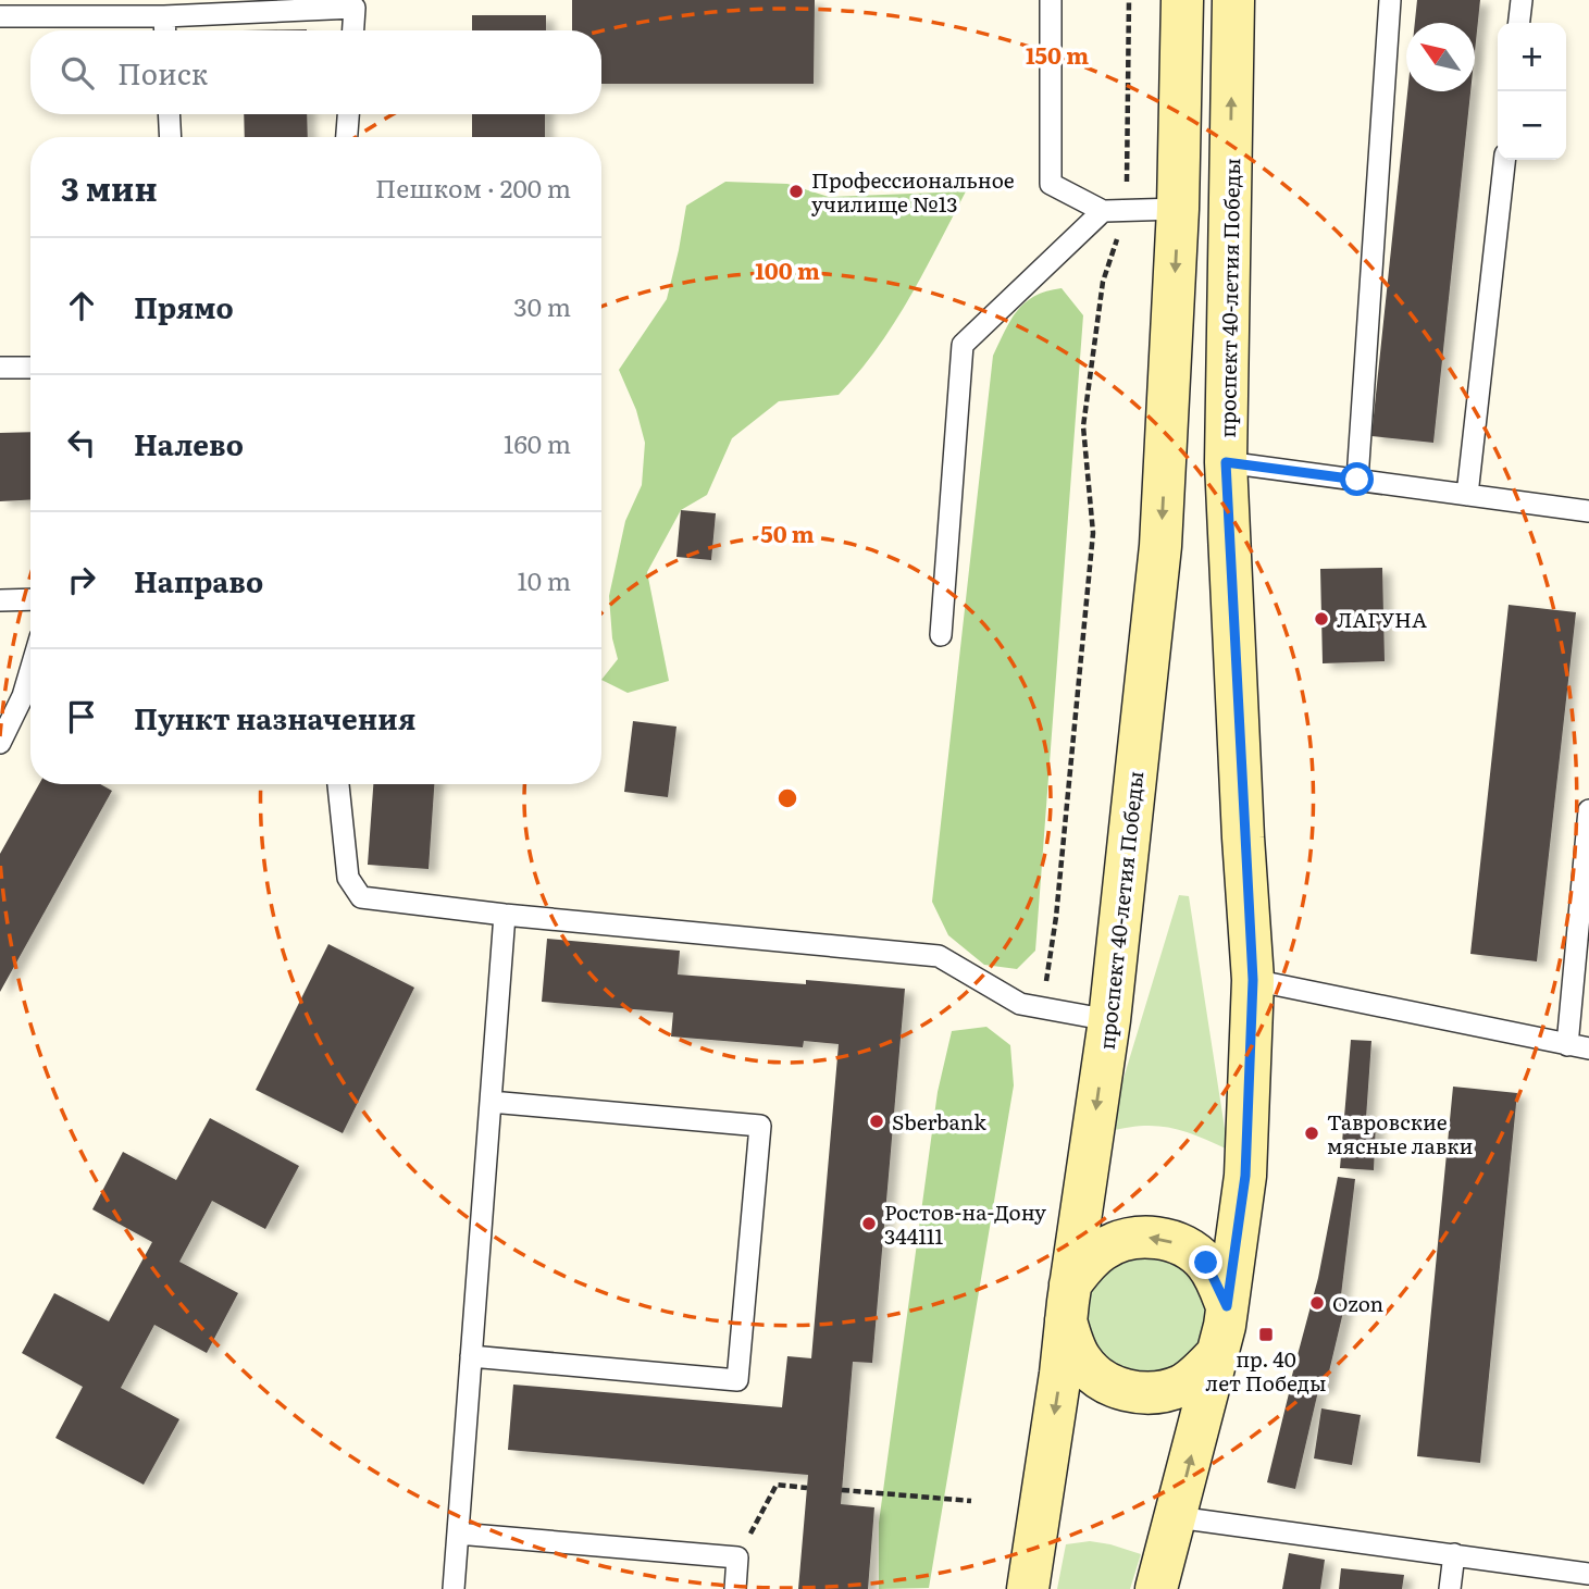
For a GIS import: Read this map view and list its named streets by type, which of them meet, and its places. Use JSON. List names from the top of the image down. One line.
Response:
{"streets":{"main road":["проспект 40-летия Победы"]},"places":{"other":["Профессиональное училище №13","ЛАГУНА","Sberbank","Тавровские мясные лавки","Ростов-на-Дону 344111","Ozon"],"transit":["пр. 40 лет Победы"]},"north":"top left","page":{"map_buttons":["+","−"],"search":"Поиск","heading":["3 мин","Пешком · 200 m"],"list":[["Прямо","30 m"],["Налево","160 m"],["Направо","10 m"],"Пункт назначения"]},"rings":["150 m","100 m","50 m"]}
